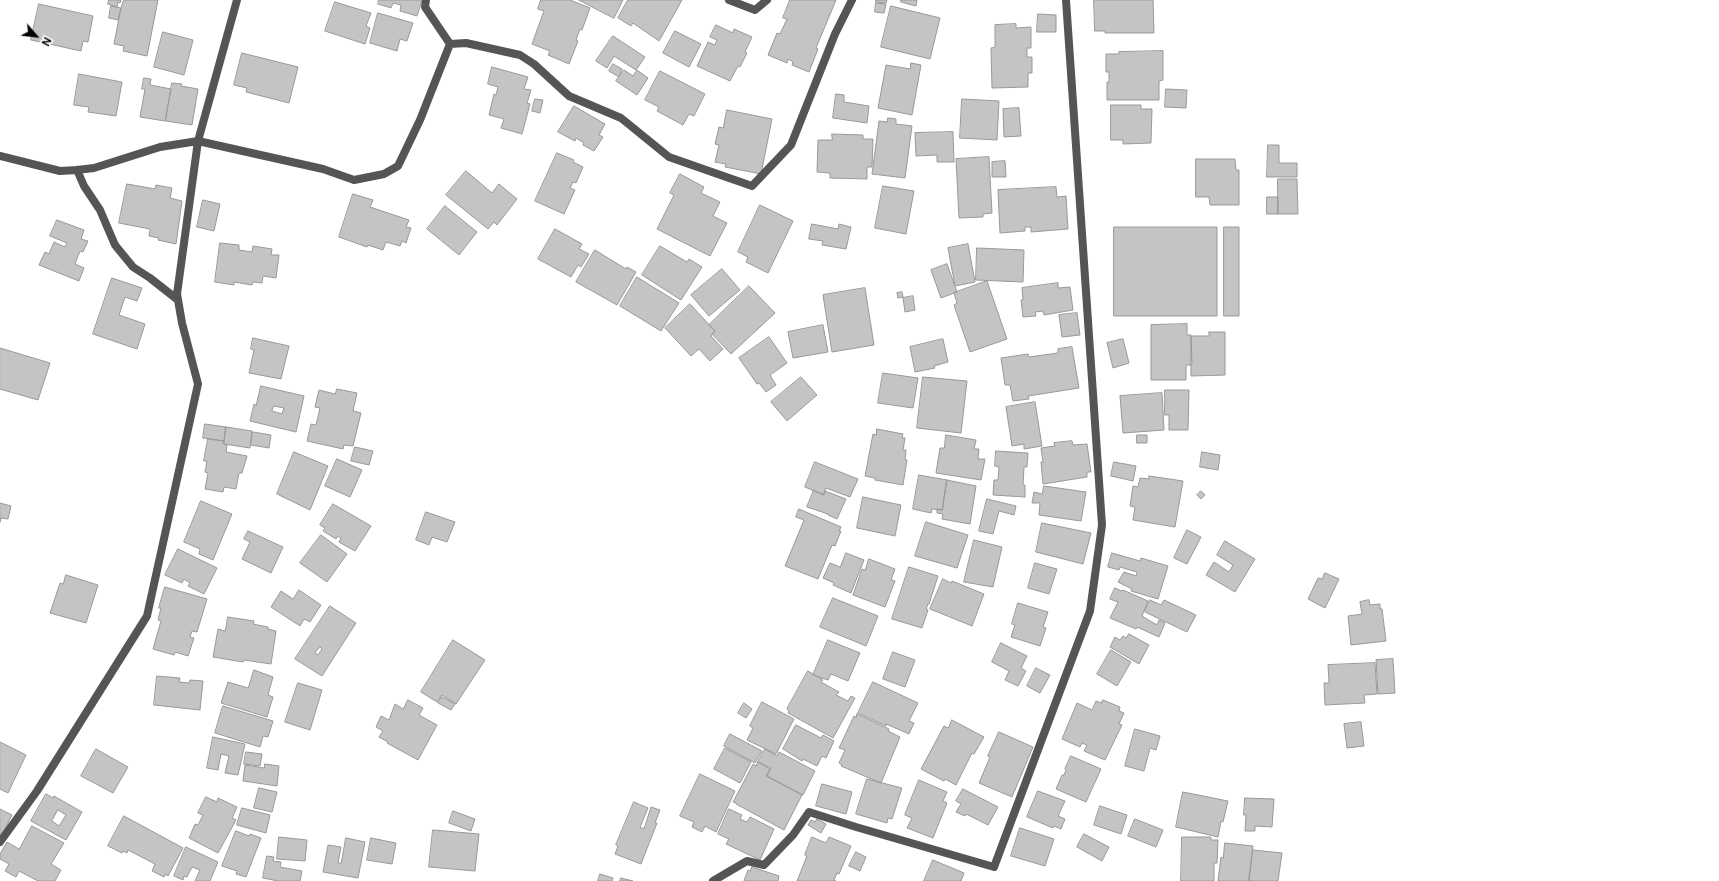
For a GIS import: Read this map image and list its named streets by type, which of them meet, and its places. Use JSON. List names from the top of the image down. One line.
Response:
{"north":"bottom right"}
